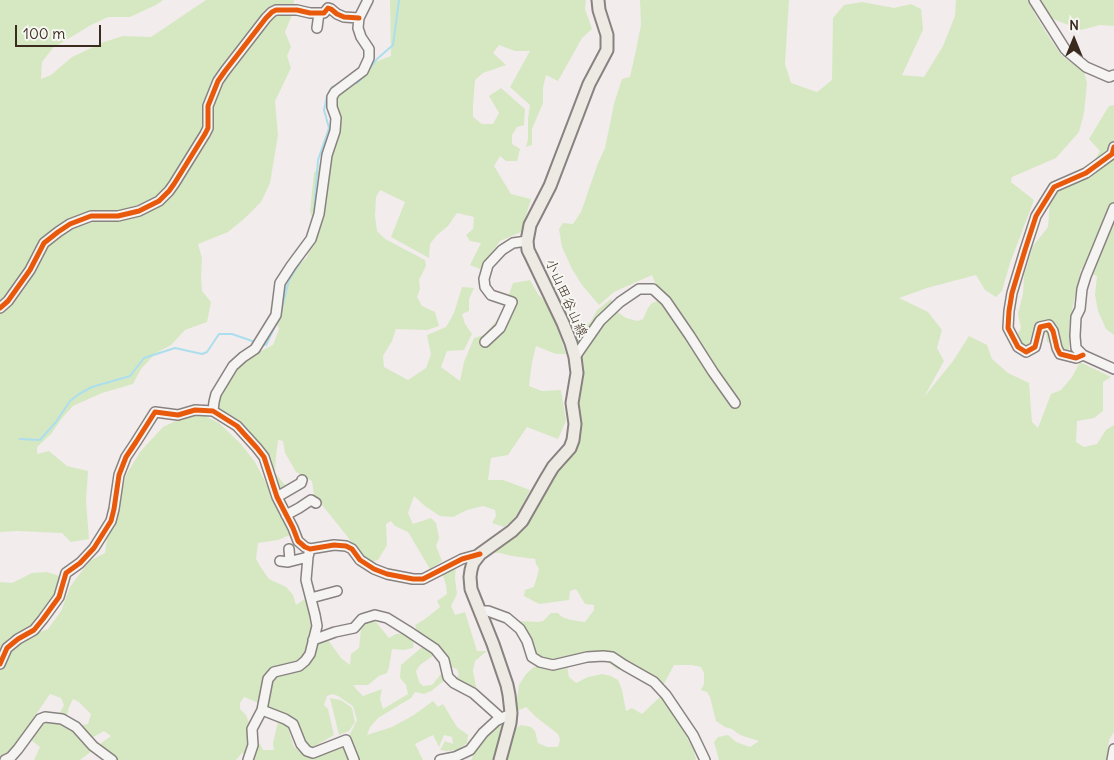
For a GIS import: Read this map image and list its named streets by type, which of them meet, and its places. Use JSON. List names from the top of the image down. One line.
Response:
{"streets":{"main road":["小山田谷山線"]},"scale_bar":"100 m","north":"top"}
